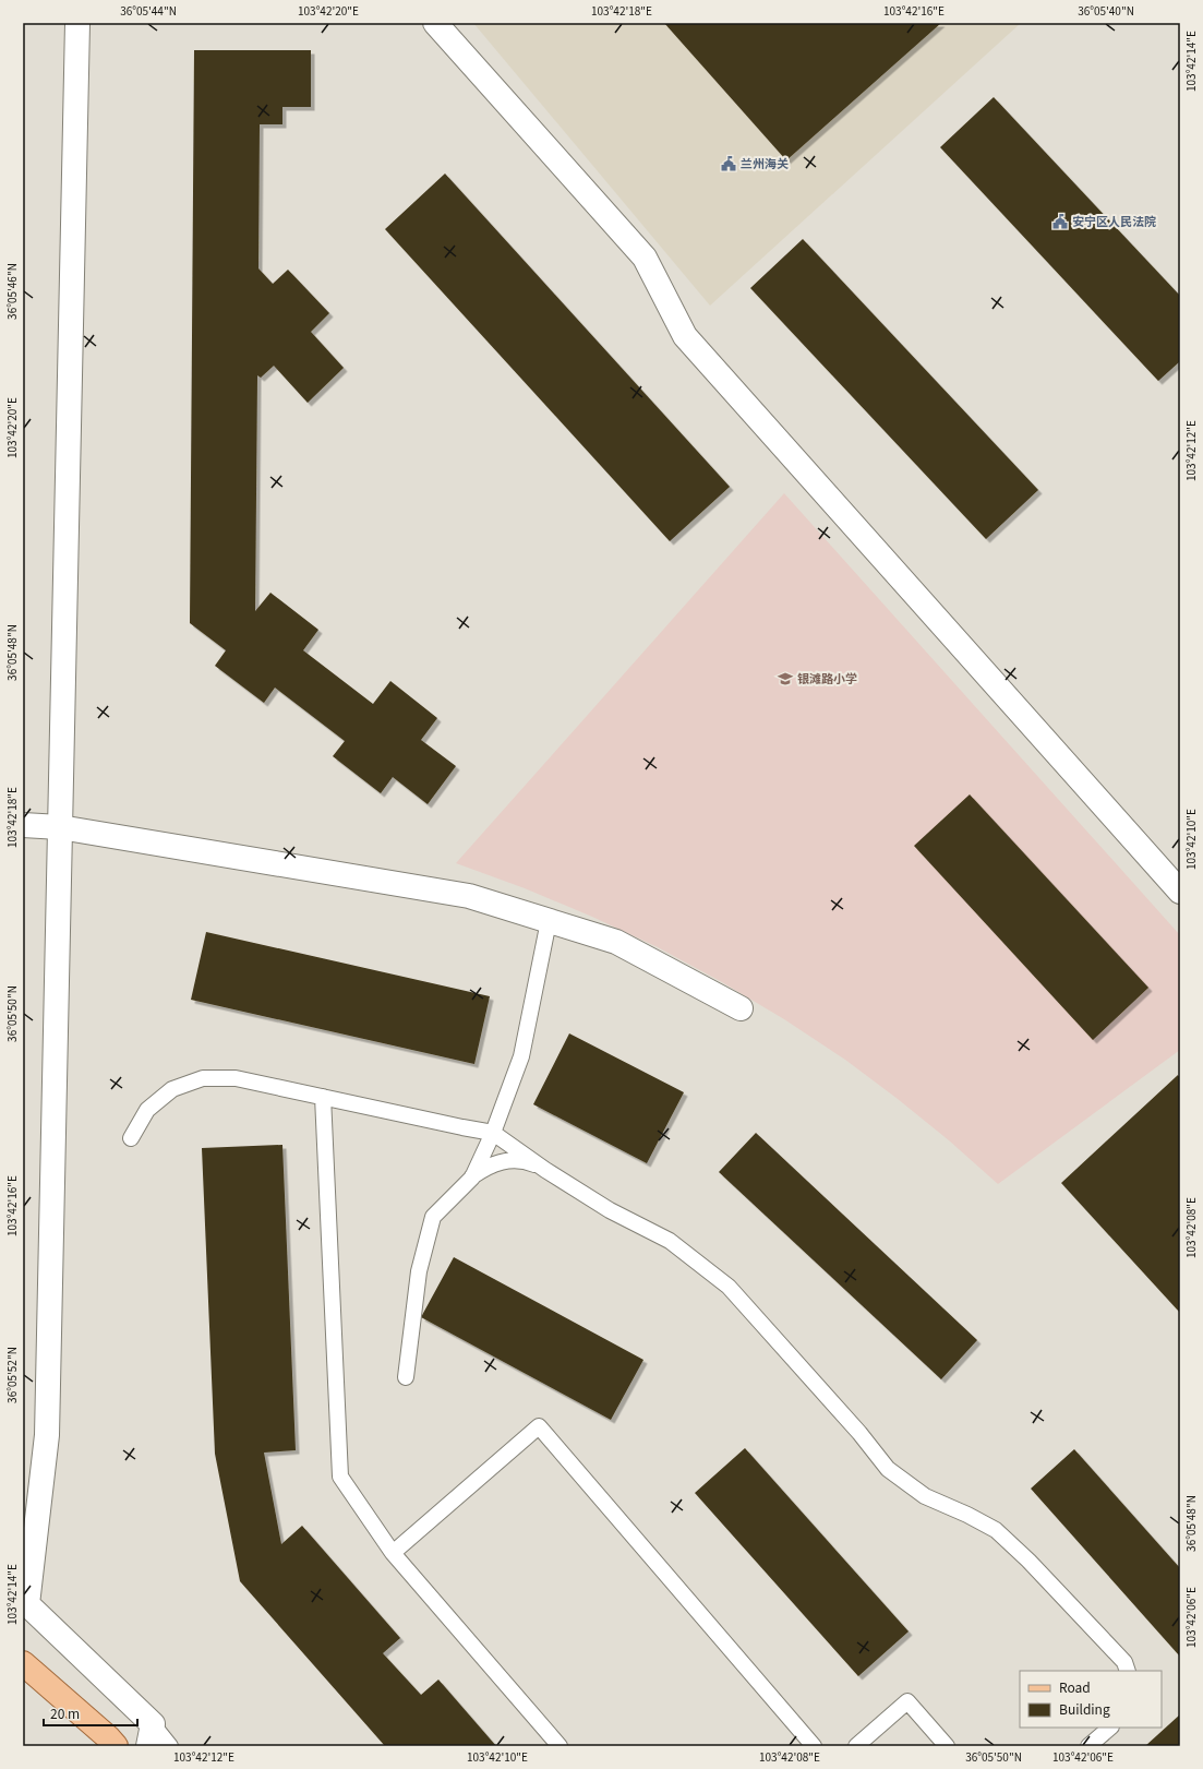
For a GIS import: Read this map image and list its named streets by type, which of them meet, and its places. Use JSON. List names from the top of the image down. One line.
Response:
{"places":{"public building":["兰州海关","安宁区人民法院"],"school or university":["银滩路小学"]},"legend":["Road","Building"],"scale_bar":"20 m","coordinates":["36°05'44\"N","103°42'20\"E","103°42'18\"E","103°42'16\"E","36°05'40\"N","103°42'14\"E","36°05'46\"N","103°42'12\"E","36°05'48\"N","103°42'10\"E","36°05'50\"N","103°42'08\"E","36°05'52\"N","103°42'06\"E"]}
